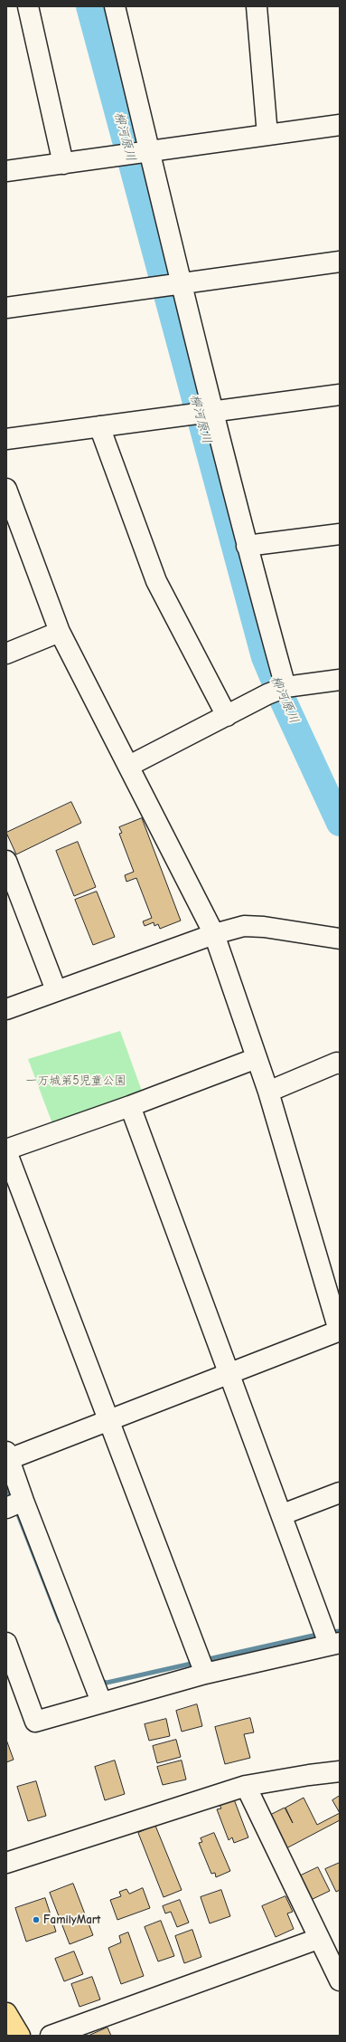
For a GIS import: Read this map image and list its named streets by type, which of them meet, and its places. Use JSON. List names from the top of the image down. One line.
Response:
{"water":["柳河原川"],"parks":["一万城第5児童公園"],"places":["FamilyMart"]}
